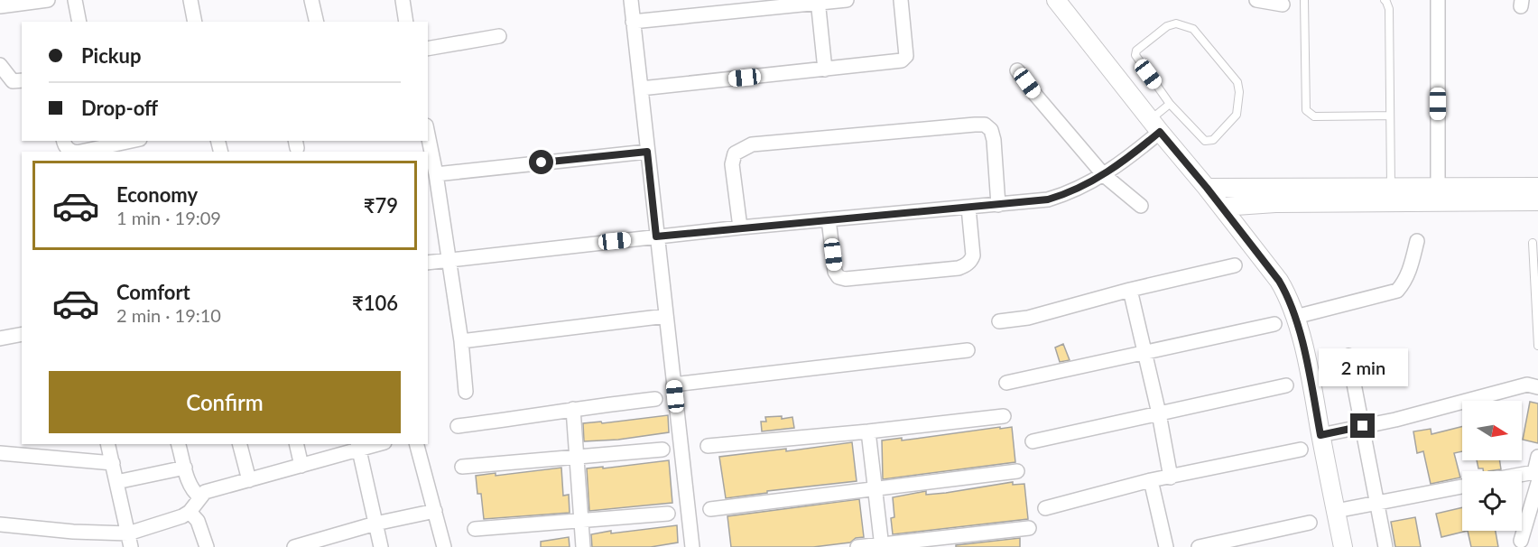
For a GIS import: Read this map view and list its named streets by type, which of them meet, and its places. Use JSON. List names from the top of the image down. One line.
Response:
{"north":"right","page":{"banner":["Pickup","Drop-off"],"list":[{"name":"Economy","note":"1 min · 19:09","value":"₹79"},{"name":"Comfort","note":"2 min · 19:10","value":"₹106"}],"bubble":"2 min","buttons":"Confirm"}}
